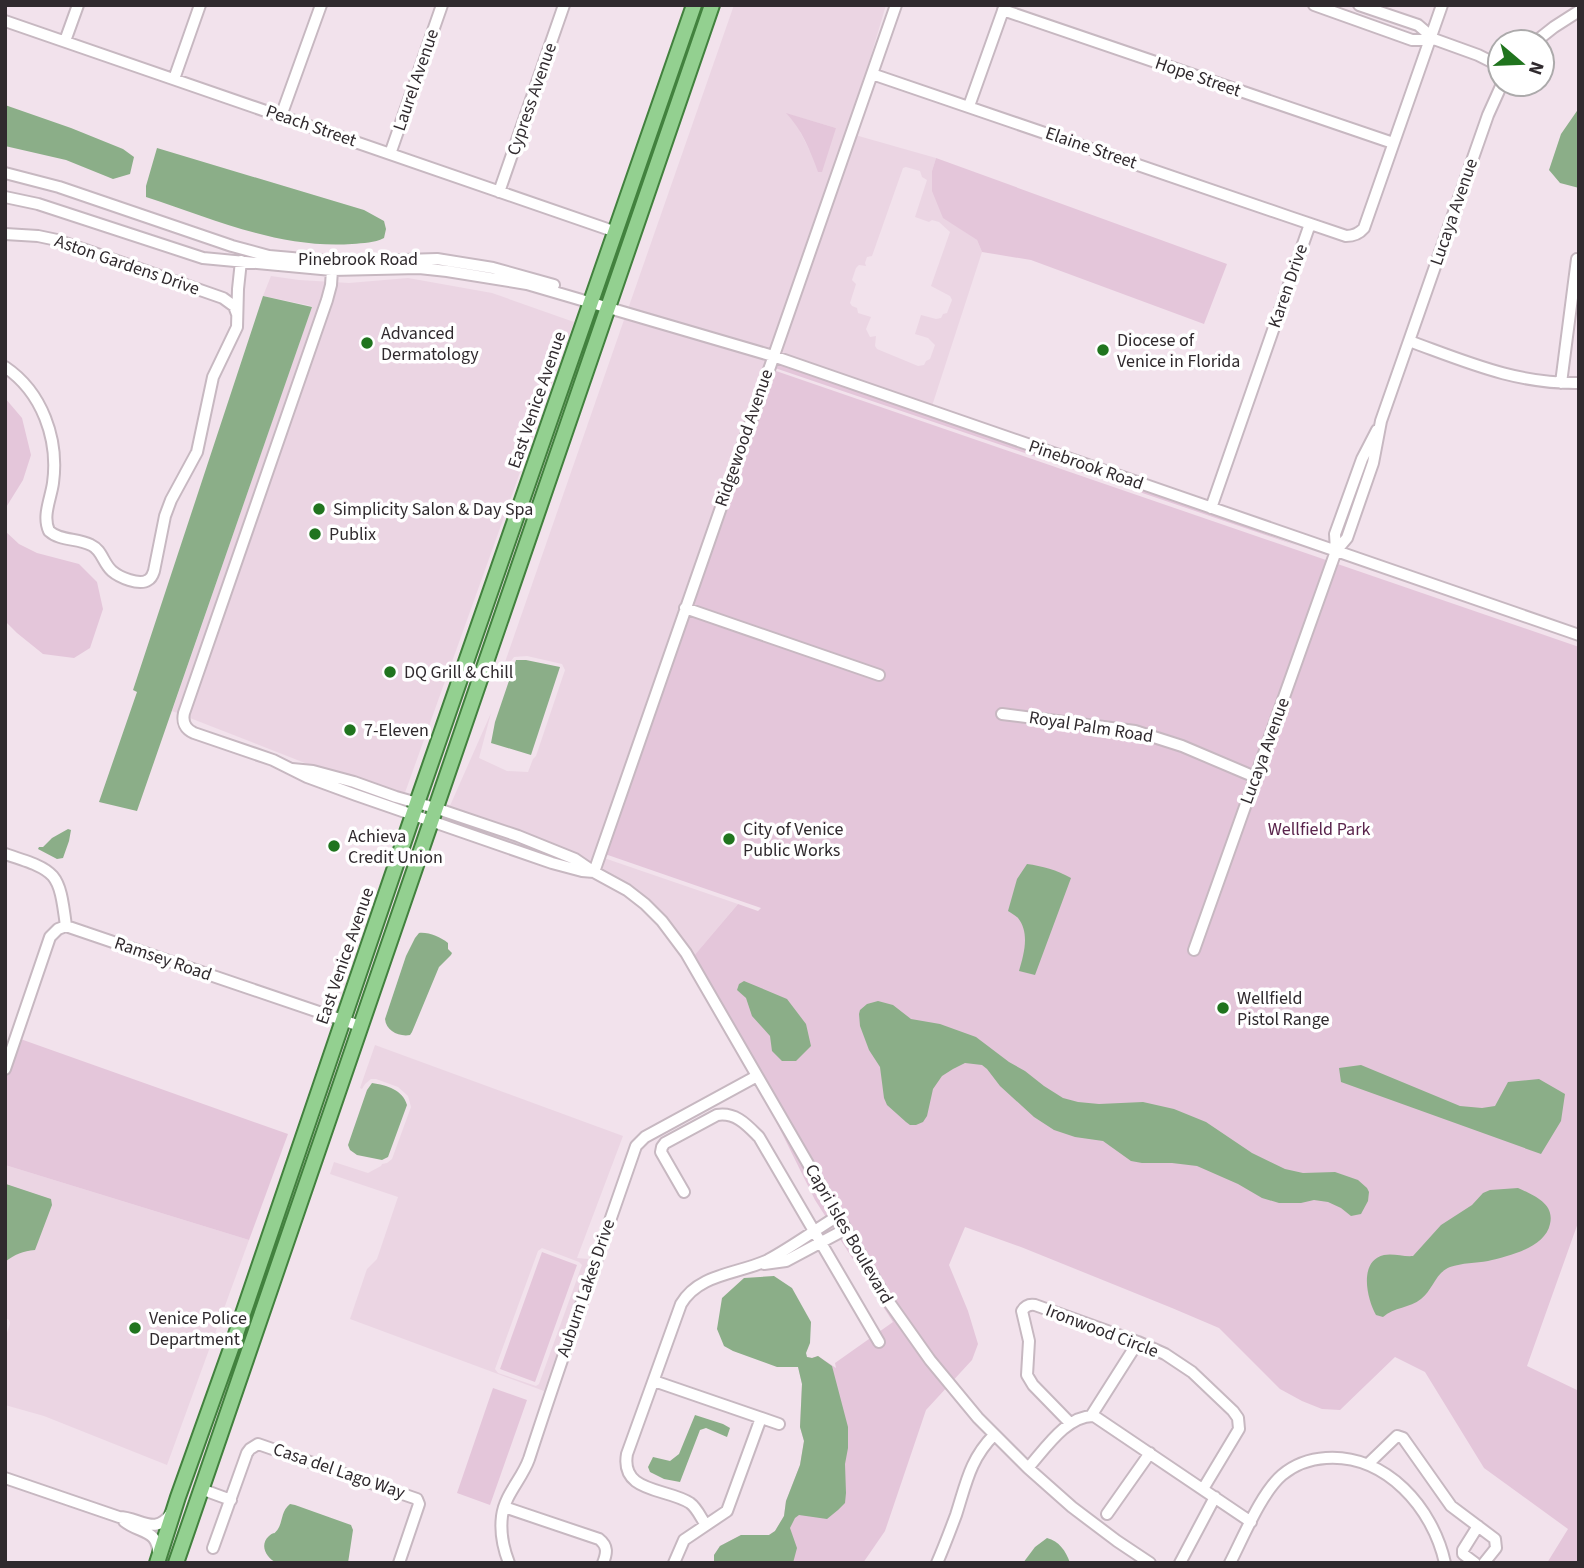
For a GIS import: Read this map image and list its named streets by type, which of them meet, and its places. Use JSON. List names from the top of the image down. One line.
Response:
{"streets":{"main road":["East Venice Avenue"],"street":["Hope Street","Laurel Avenue","Cypress Avenue","Peach Street","Elaine Street","Lucaya Avenue","Pinebrook Road","Aston Gardens Drive","Karen Drive","Ridgewood Avenue","Royal Palm Road","Ramsey Road","Capri Isles Boulevard","Auburn Lakes Drive","Ironwood Circle","Casa del Lago Way"]},"crossings":[["Hope Street","Karen Drive"],["Laurel Avenue","Peach Street"],["Cypress Avenue","Peach Street"],["Peach Street","East Venice Avenue"],["Elaine Street","Karen Drive"],["Elaine Street","Ridgewood Avenue"],["Lucaya Avenue","Pinebrook Road"],["Lucaya Avenue","Royal Palm Road"],["Pinebrook Road","Karen Drive"],["Pinebrook Road","East Venice Avenue"],["Pinebrook Road","Ridgewood Avenue"],["Pinebrook Road","Capri Isles Boulevard"],["East Venice Avenue","Ramsey Road"],["East Venice Avenue","Capri Isles Boulevard"],["Ridgewood Avenue","Capri Isles Boulevard"],["Capri Isles Boulevard","Auburn Lakes Drive"]],"parks":["Wellfield Park"],"places":["Advanced Dermatology","Diocese of Venice in Florida","Simplicity Salon & Day Spa","Publix","DQ Grill & Chill","7-Eleven","City of Venice Public Works","Achieva Credit Union","Wellfield Pistol Range","Venice Police Department"],"north":"right"}
